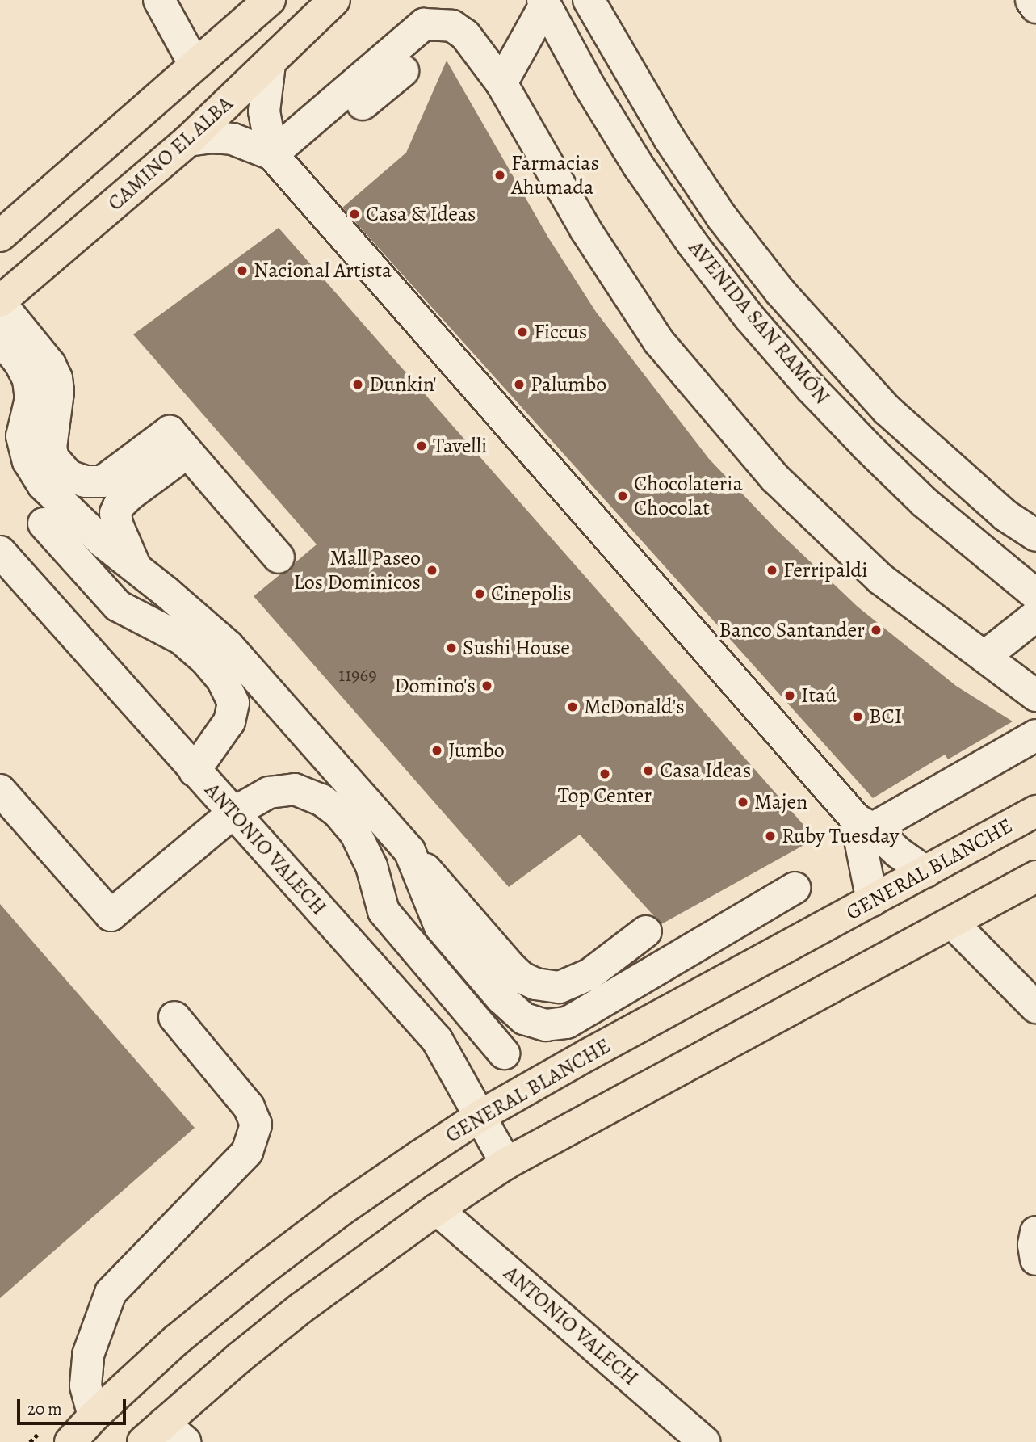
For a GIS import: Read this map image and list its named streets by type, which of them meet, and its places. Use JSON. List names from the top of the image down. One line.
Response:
{"streets":{"main road":["CAMINO EL ALBA","GENERAL BLANCHE"],"street":["AVENIDA SAN RAMÓN","ANTONIO VALECH"]},"crossings":[["ANTONIO VALECH","GENERAL BLANCHE"]],"places":["Farmacias Ahumada","Casa & Ideas","Nacional Artista","Ficcus","Dunkin'","Palumbo","Tavelli","Chocolateria Chocolat","Mall Paseo Los Dominicos","Ferripaldi","Cinepolis","Banco Santander","Sushi House","Domino's","Itaú","McDonald's","BCI","Jumbo","Casa Ideas","Top Center","Majen","Ruby Tuesday"],"house_numbers":["11969"],"scale_bar":"20 m"}
